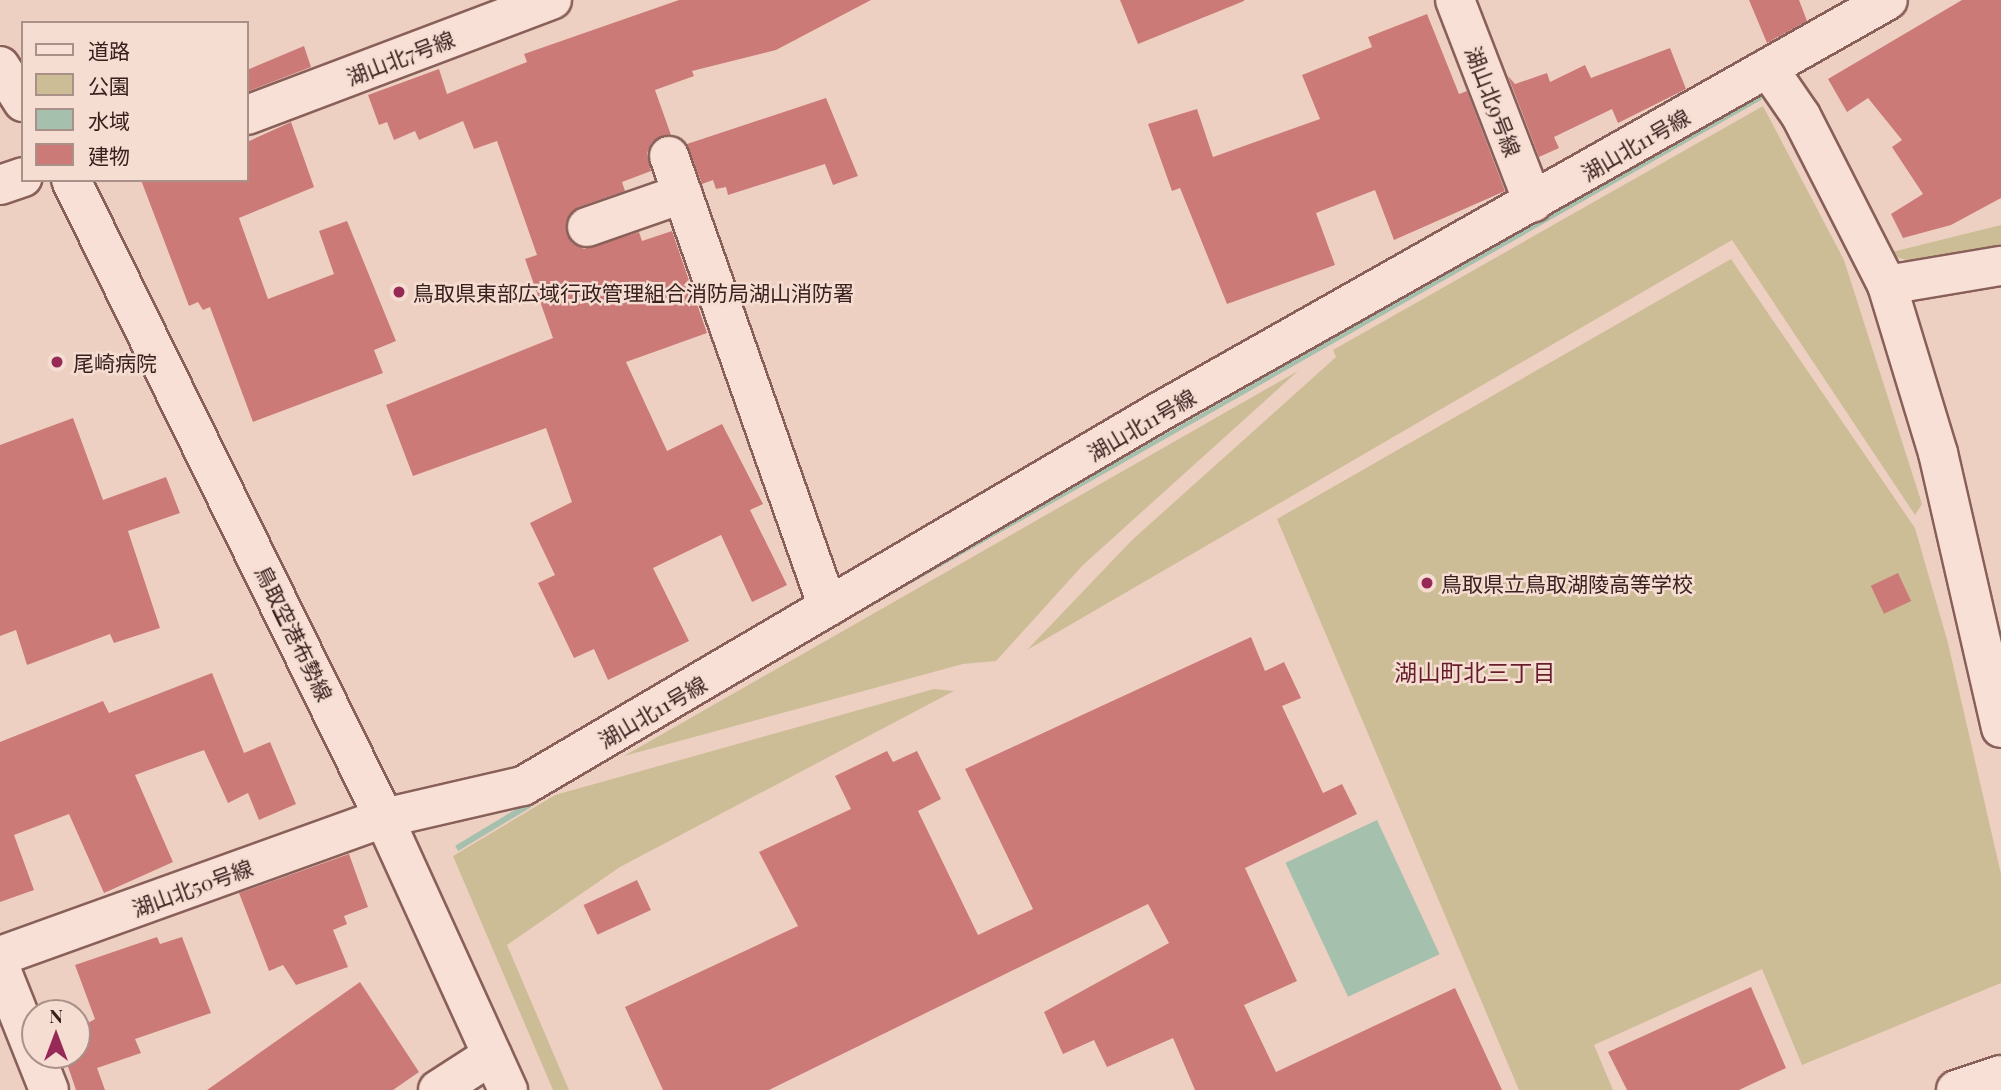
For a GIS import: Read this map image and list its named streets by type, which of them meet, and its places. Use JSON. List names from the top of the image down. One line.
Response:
{"streets":{"street":["湖山北7号線","湖山北9号線","湖山北11号線","鳥取空港布勢線","湖山北50号線"]},"crossings":[["湖山北9号線","湖山北11号線"],["湖山北11号線","鳥取空港布勢線"],["湖山北11号線","湖山北50号線"],["鳥取空港布勢線","湖山北50号線"]],"districts":["湖山町北三丁目"],"places":["鳥取県東部広域行政管理組合消防局湖山消防署","尾崎病院","鳥取県立鳥取湖陵高等学校"],"legend":["道路","公園","水域","建物"],"north":"top"}
